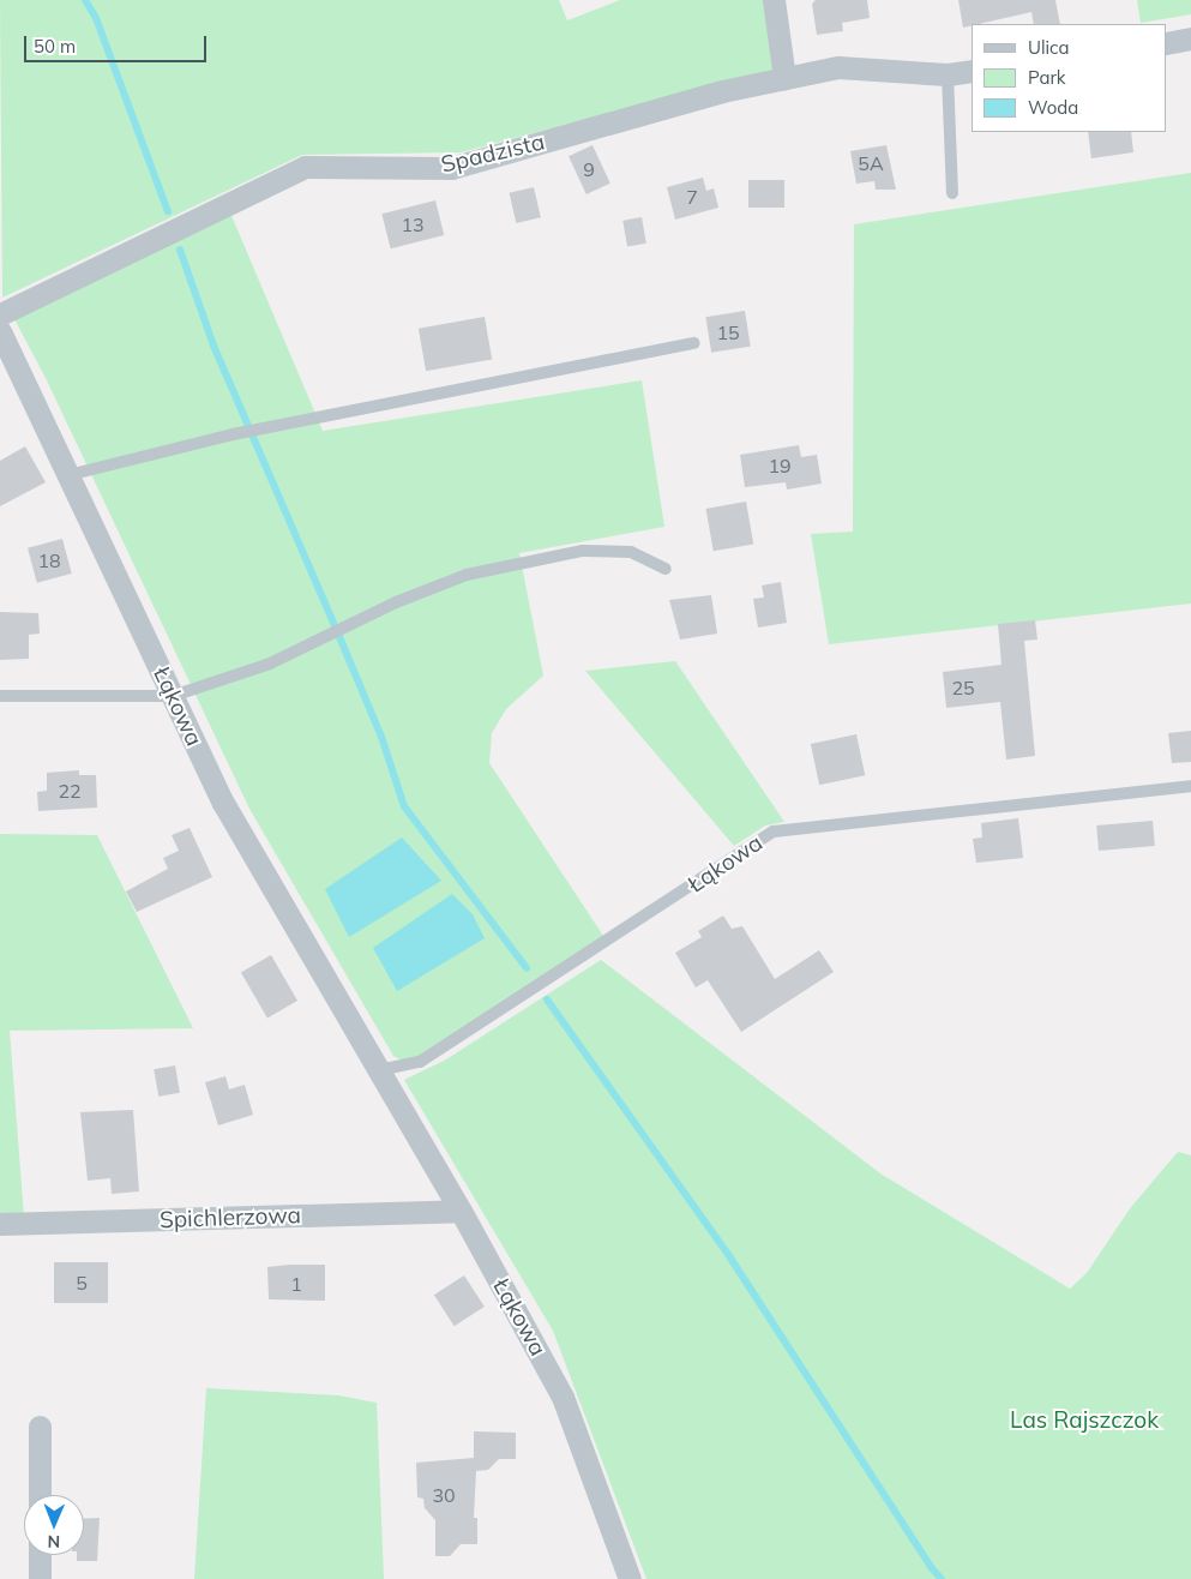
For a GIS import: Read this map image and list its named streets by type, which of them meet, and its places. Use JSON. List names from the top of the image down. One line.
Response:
{"streets":{"street":["Spadzista","Łąkowa","Spichlerzowa"]},"crossings":[["Łąkowa","Spichlerzowa"]],"parks":["Las Rajszczok"],"house_numbers":["5A","9","7","13","15","19","18","25","22","5","1","30"],"legend":["Ulica","Park","Woda"],"scale_bar":"50 m","north":"bottom"}
